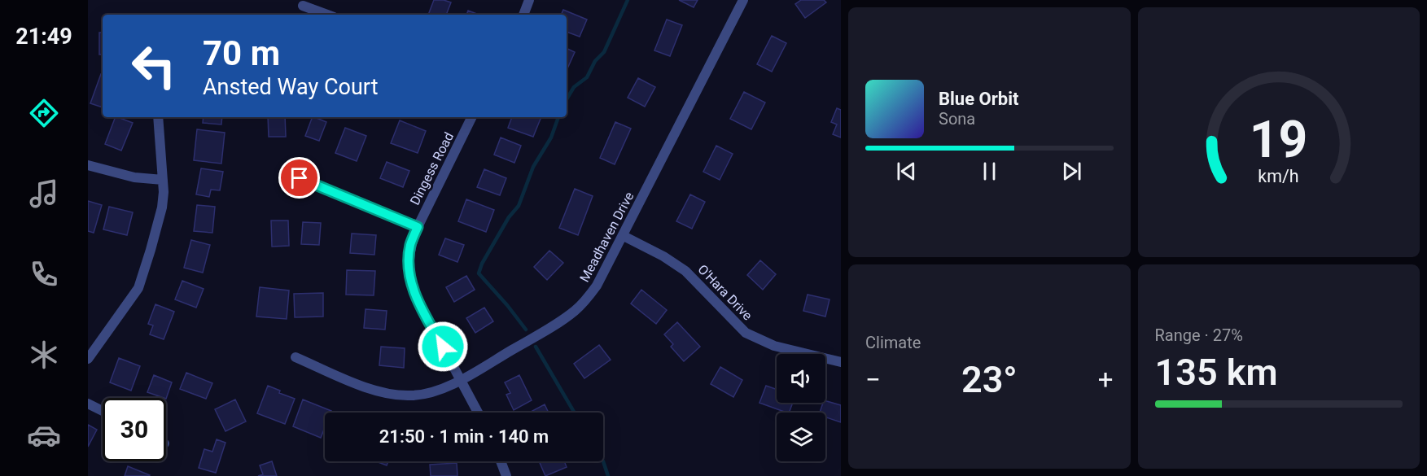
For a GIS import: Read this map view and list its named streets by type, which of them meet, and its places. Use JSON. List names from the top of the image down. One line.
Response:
{"streets":{"street":["Dingess Road","Meadhaven Drive","O'Hara Drive"]},"crossings":[["Dingess Road","Meadhaven Drive"],["Meadhaven Drive","O'Hara Drive"]],"page":{"tabs":"21:49","turn":["70 m","Ansted Way Court"],"song":["Blue Orbit","Sona"],"tile":["Climate",["Range · 27%","135 km"]],"heat":["−","23°","+"],"limit":"30","trip":"21:50 · 1 min · 140 m","gauge":["19","km/h"]}}
